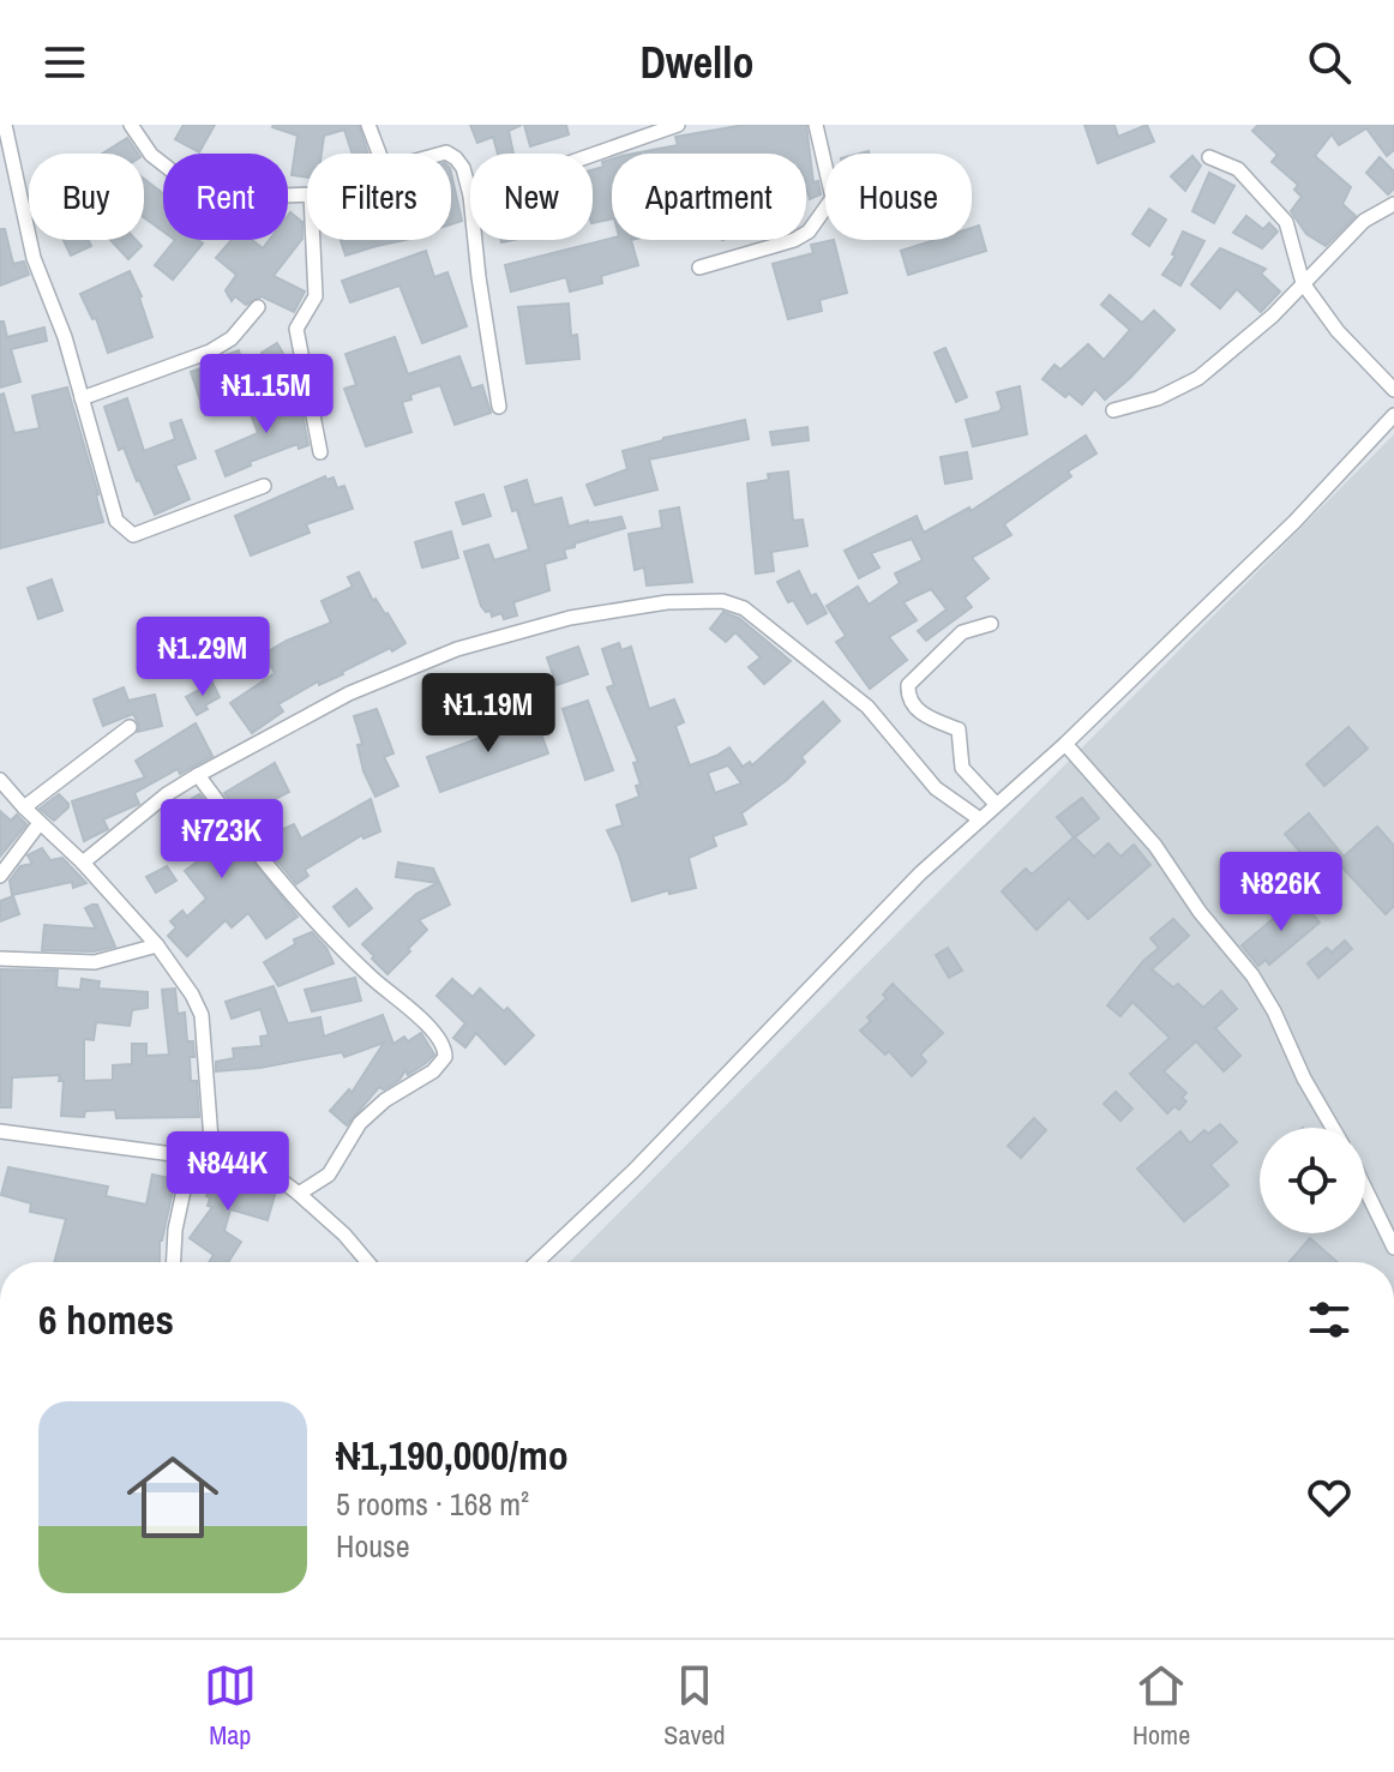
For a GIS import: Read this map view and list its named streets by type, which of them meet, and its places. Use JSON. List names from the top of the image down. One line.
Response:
{"page":{"header":"Dwello","chip":["Buy","Rent","Filters","New","Apartment","House"],"price":["₦1.15M","₦1.29M","₦1.19M","₦723K","₦826K","₦844K"],"heading":"6 homes","list":[{"name":"₦1,190,000/mo","note":"5 rooms · 168 m² · House"}],"tabs":["Map","Saved","Home"]}}
